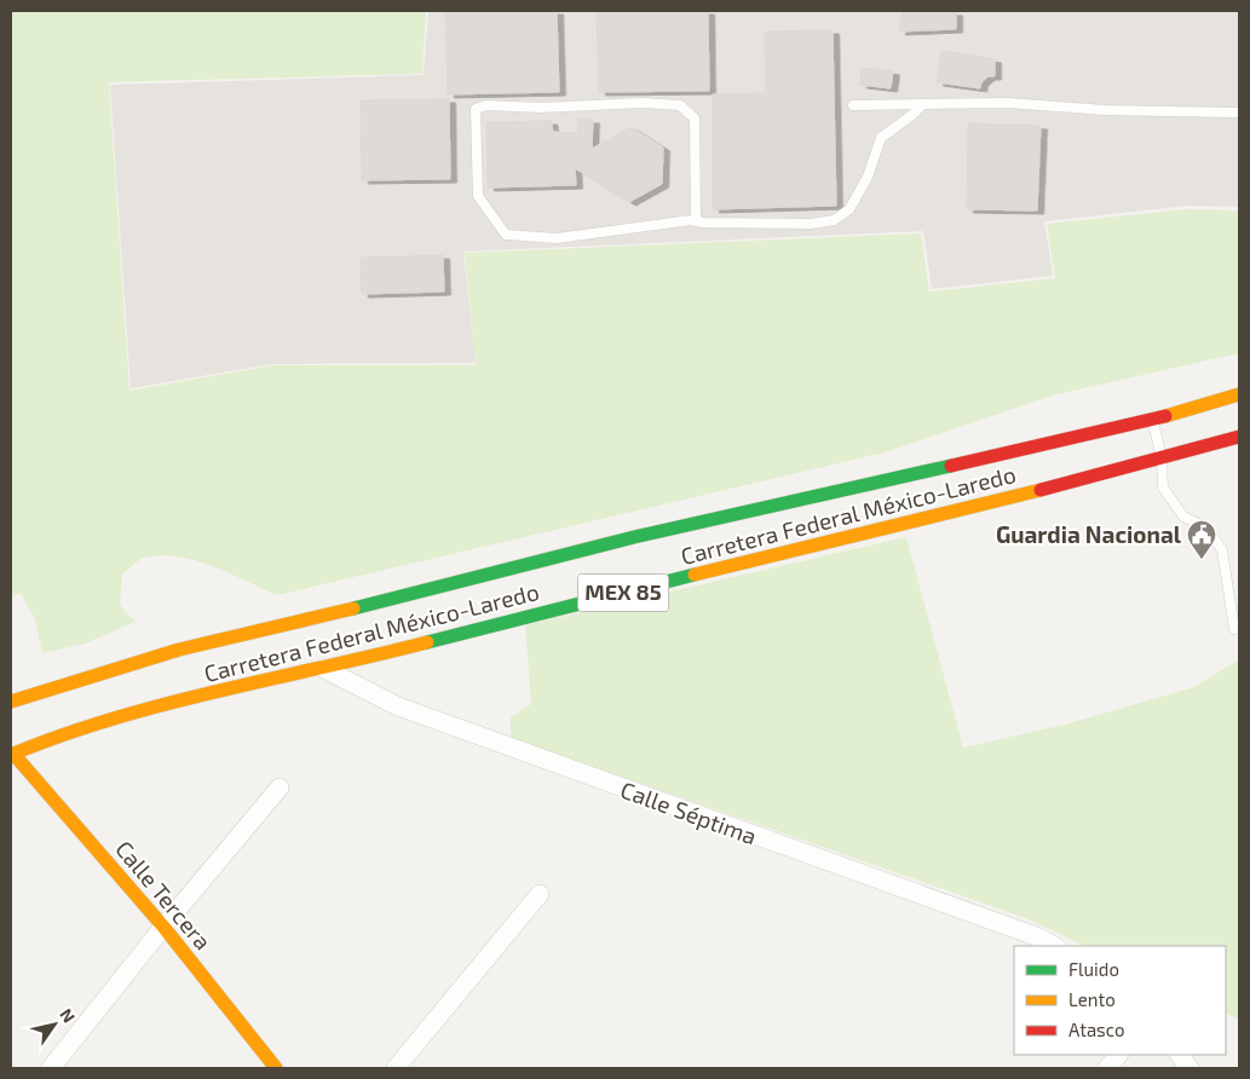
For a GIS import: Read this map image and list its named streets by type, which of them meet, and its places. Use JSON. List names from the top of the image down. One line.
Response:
{"streets":{"main road":["Carretera Federal México-Laredo","MEX 85","Calle Tercera"],"street":["Calle Séptima"]},"crossings":[["Carretera Federal México-Laredo","Calle Séptima"],["Carretera Federal México-Laredo","Calle Tercera"]],"places":{"public building":["Guardia Nacional"]},"legend":["Fluido","Lento","Atasco"],"north":"top right"}
